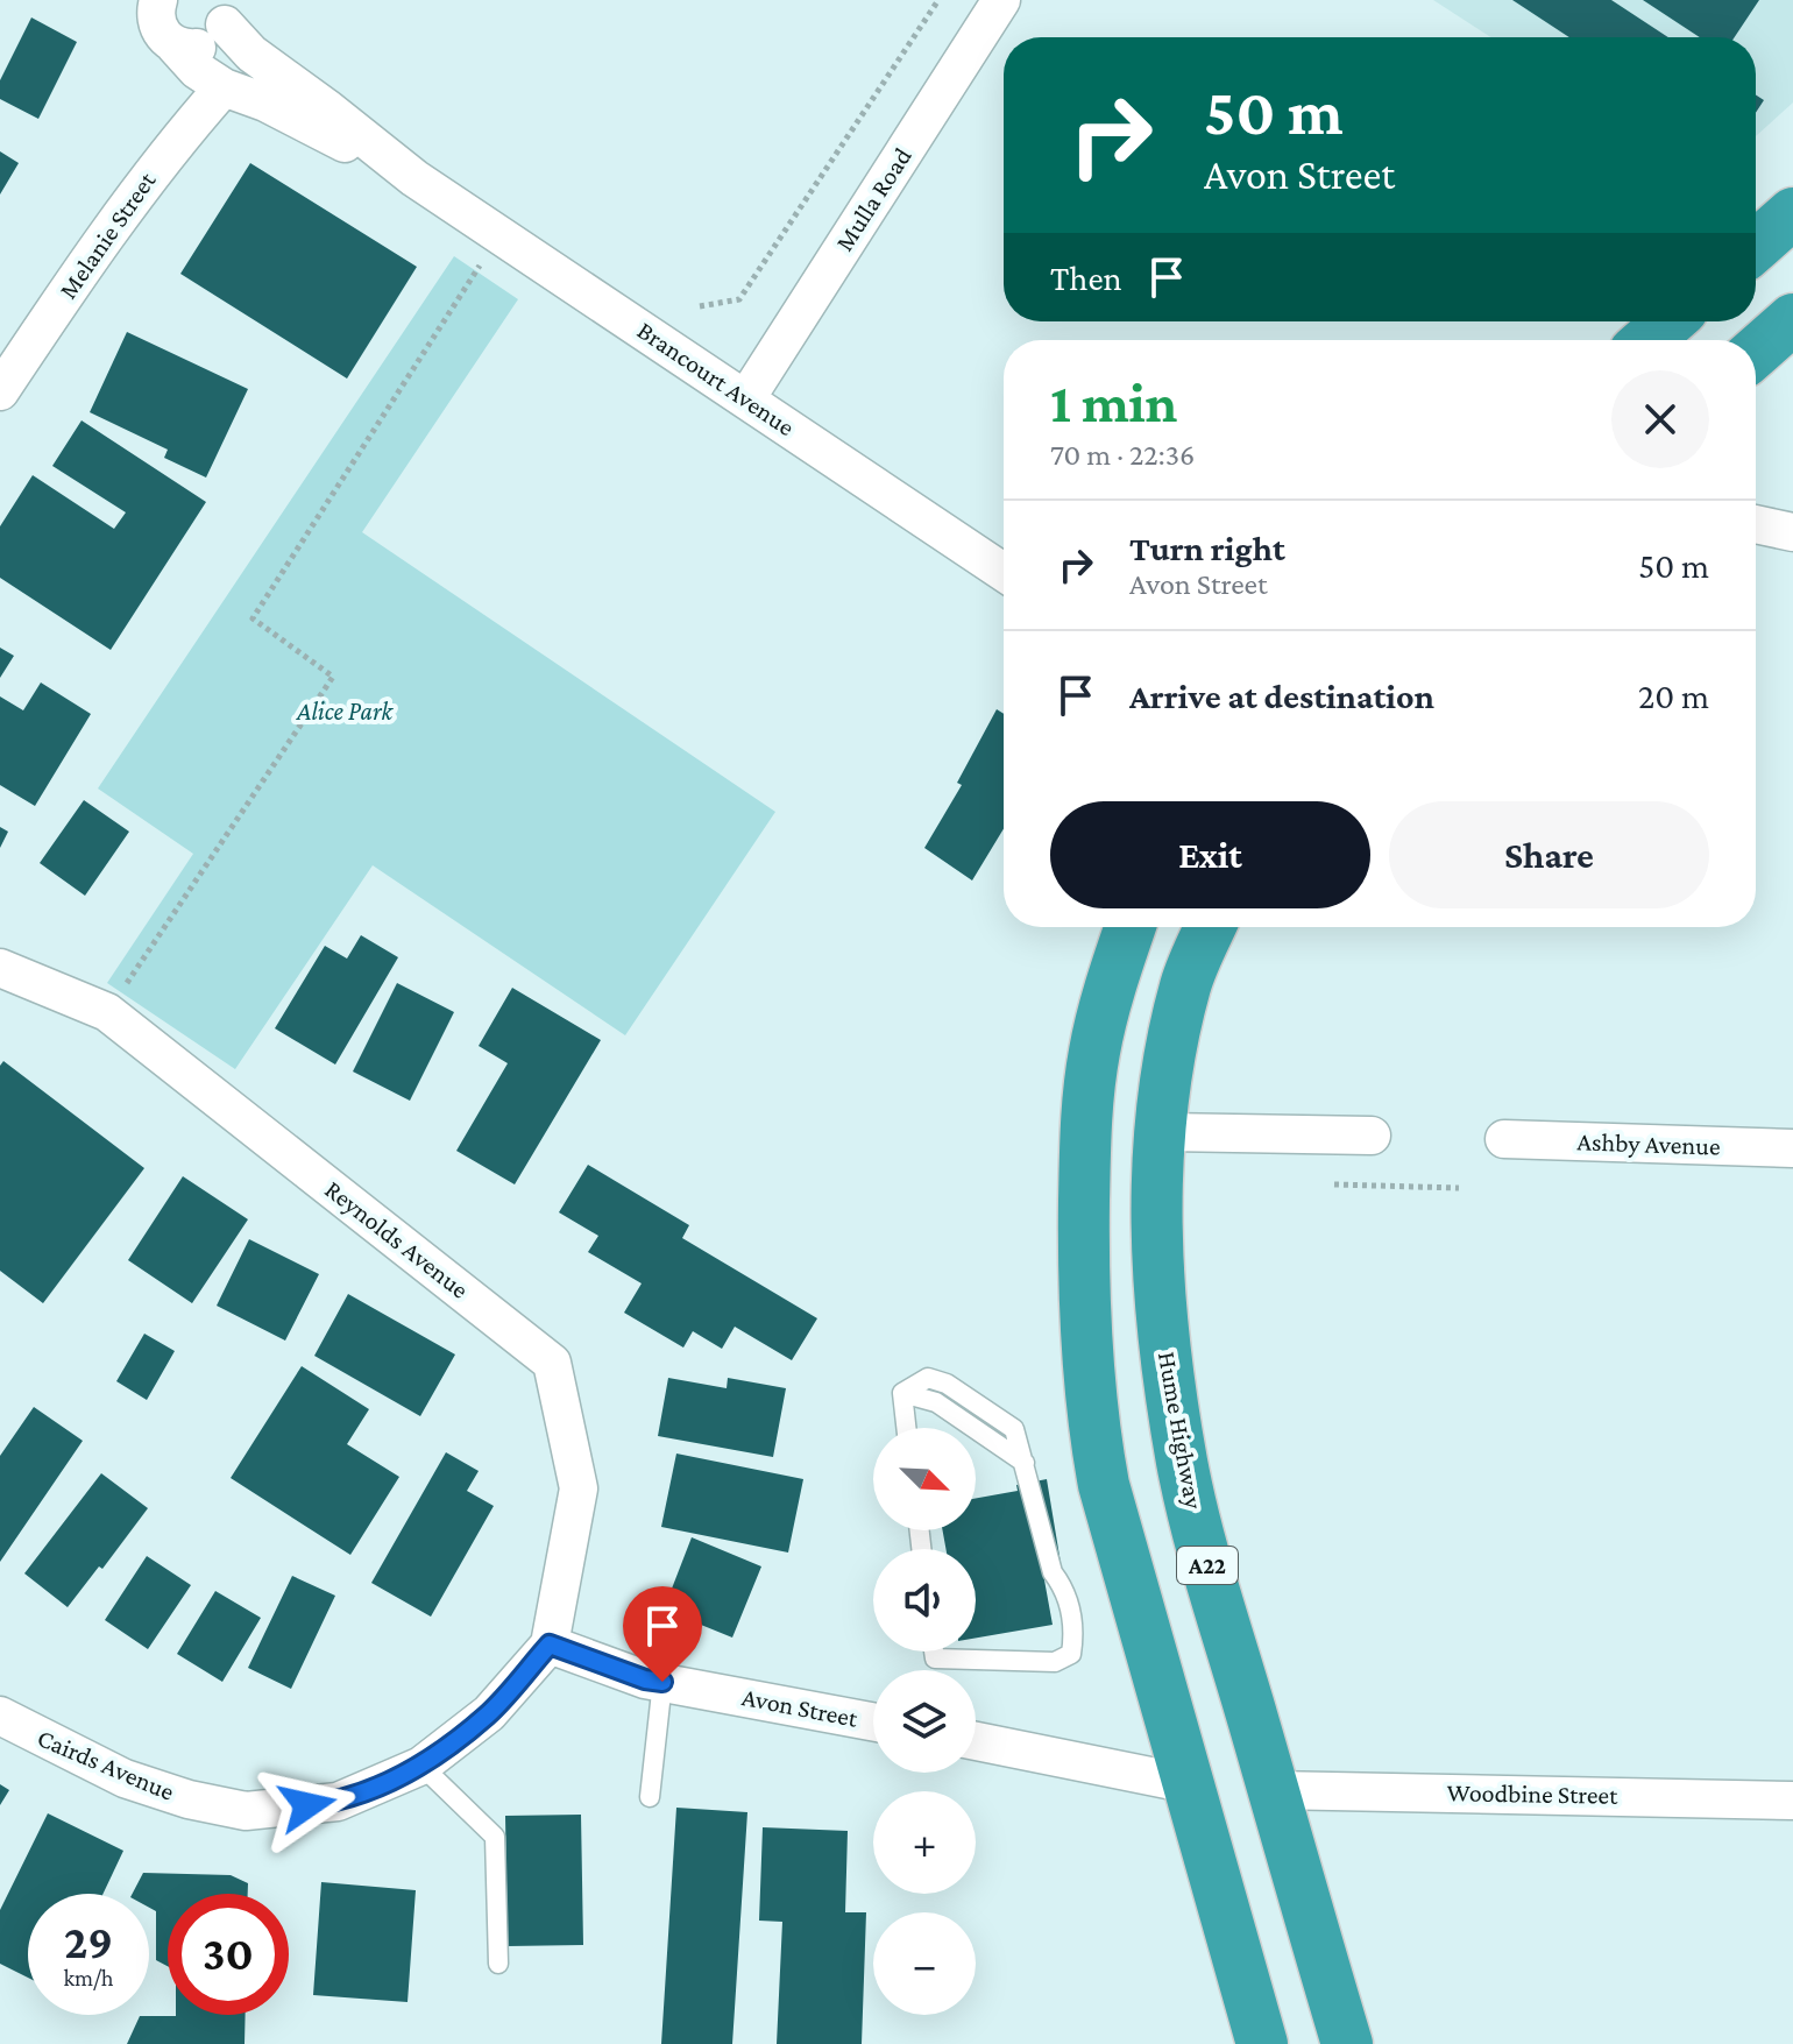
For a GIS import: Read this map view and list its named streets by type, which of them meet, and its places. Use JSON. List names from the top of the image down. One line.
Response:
{"streets":{"highway":["Hume Highway","A22"],"street":["Mulla Road","Melanie Street","Brancourt Avenue","Ashby Avenue","Reynolds Avenue","Avon Street","Cairds Avenue","Woodbine Street"]},"crossings":[["Mulla Road","Brancourt Avenue"],["Melanie Street","Brancourt Avenue"],["Reynolds Avenue","Avon Street"],["Reynolds Avenue","Cairds Avenue"],["Hume Highway","Woodbine Street"],["Avon Street","Cairds Avenue"]],"parks":["Alice Park"],"north":"bottom right","page":{"turn":["50 m","Avon Street"],"then":"Then","heading":["1 min","70 m · 22:36"],"list":[{"name":"Turn right","note":"Avon Street","value":"50 m"},{"name":"Arrive at destination","value":"20 m"}],"buttons":["Exit","Share"],"map_buttons":["+","−"],"speed":"29 km/h","limit":"30"}}
